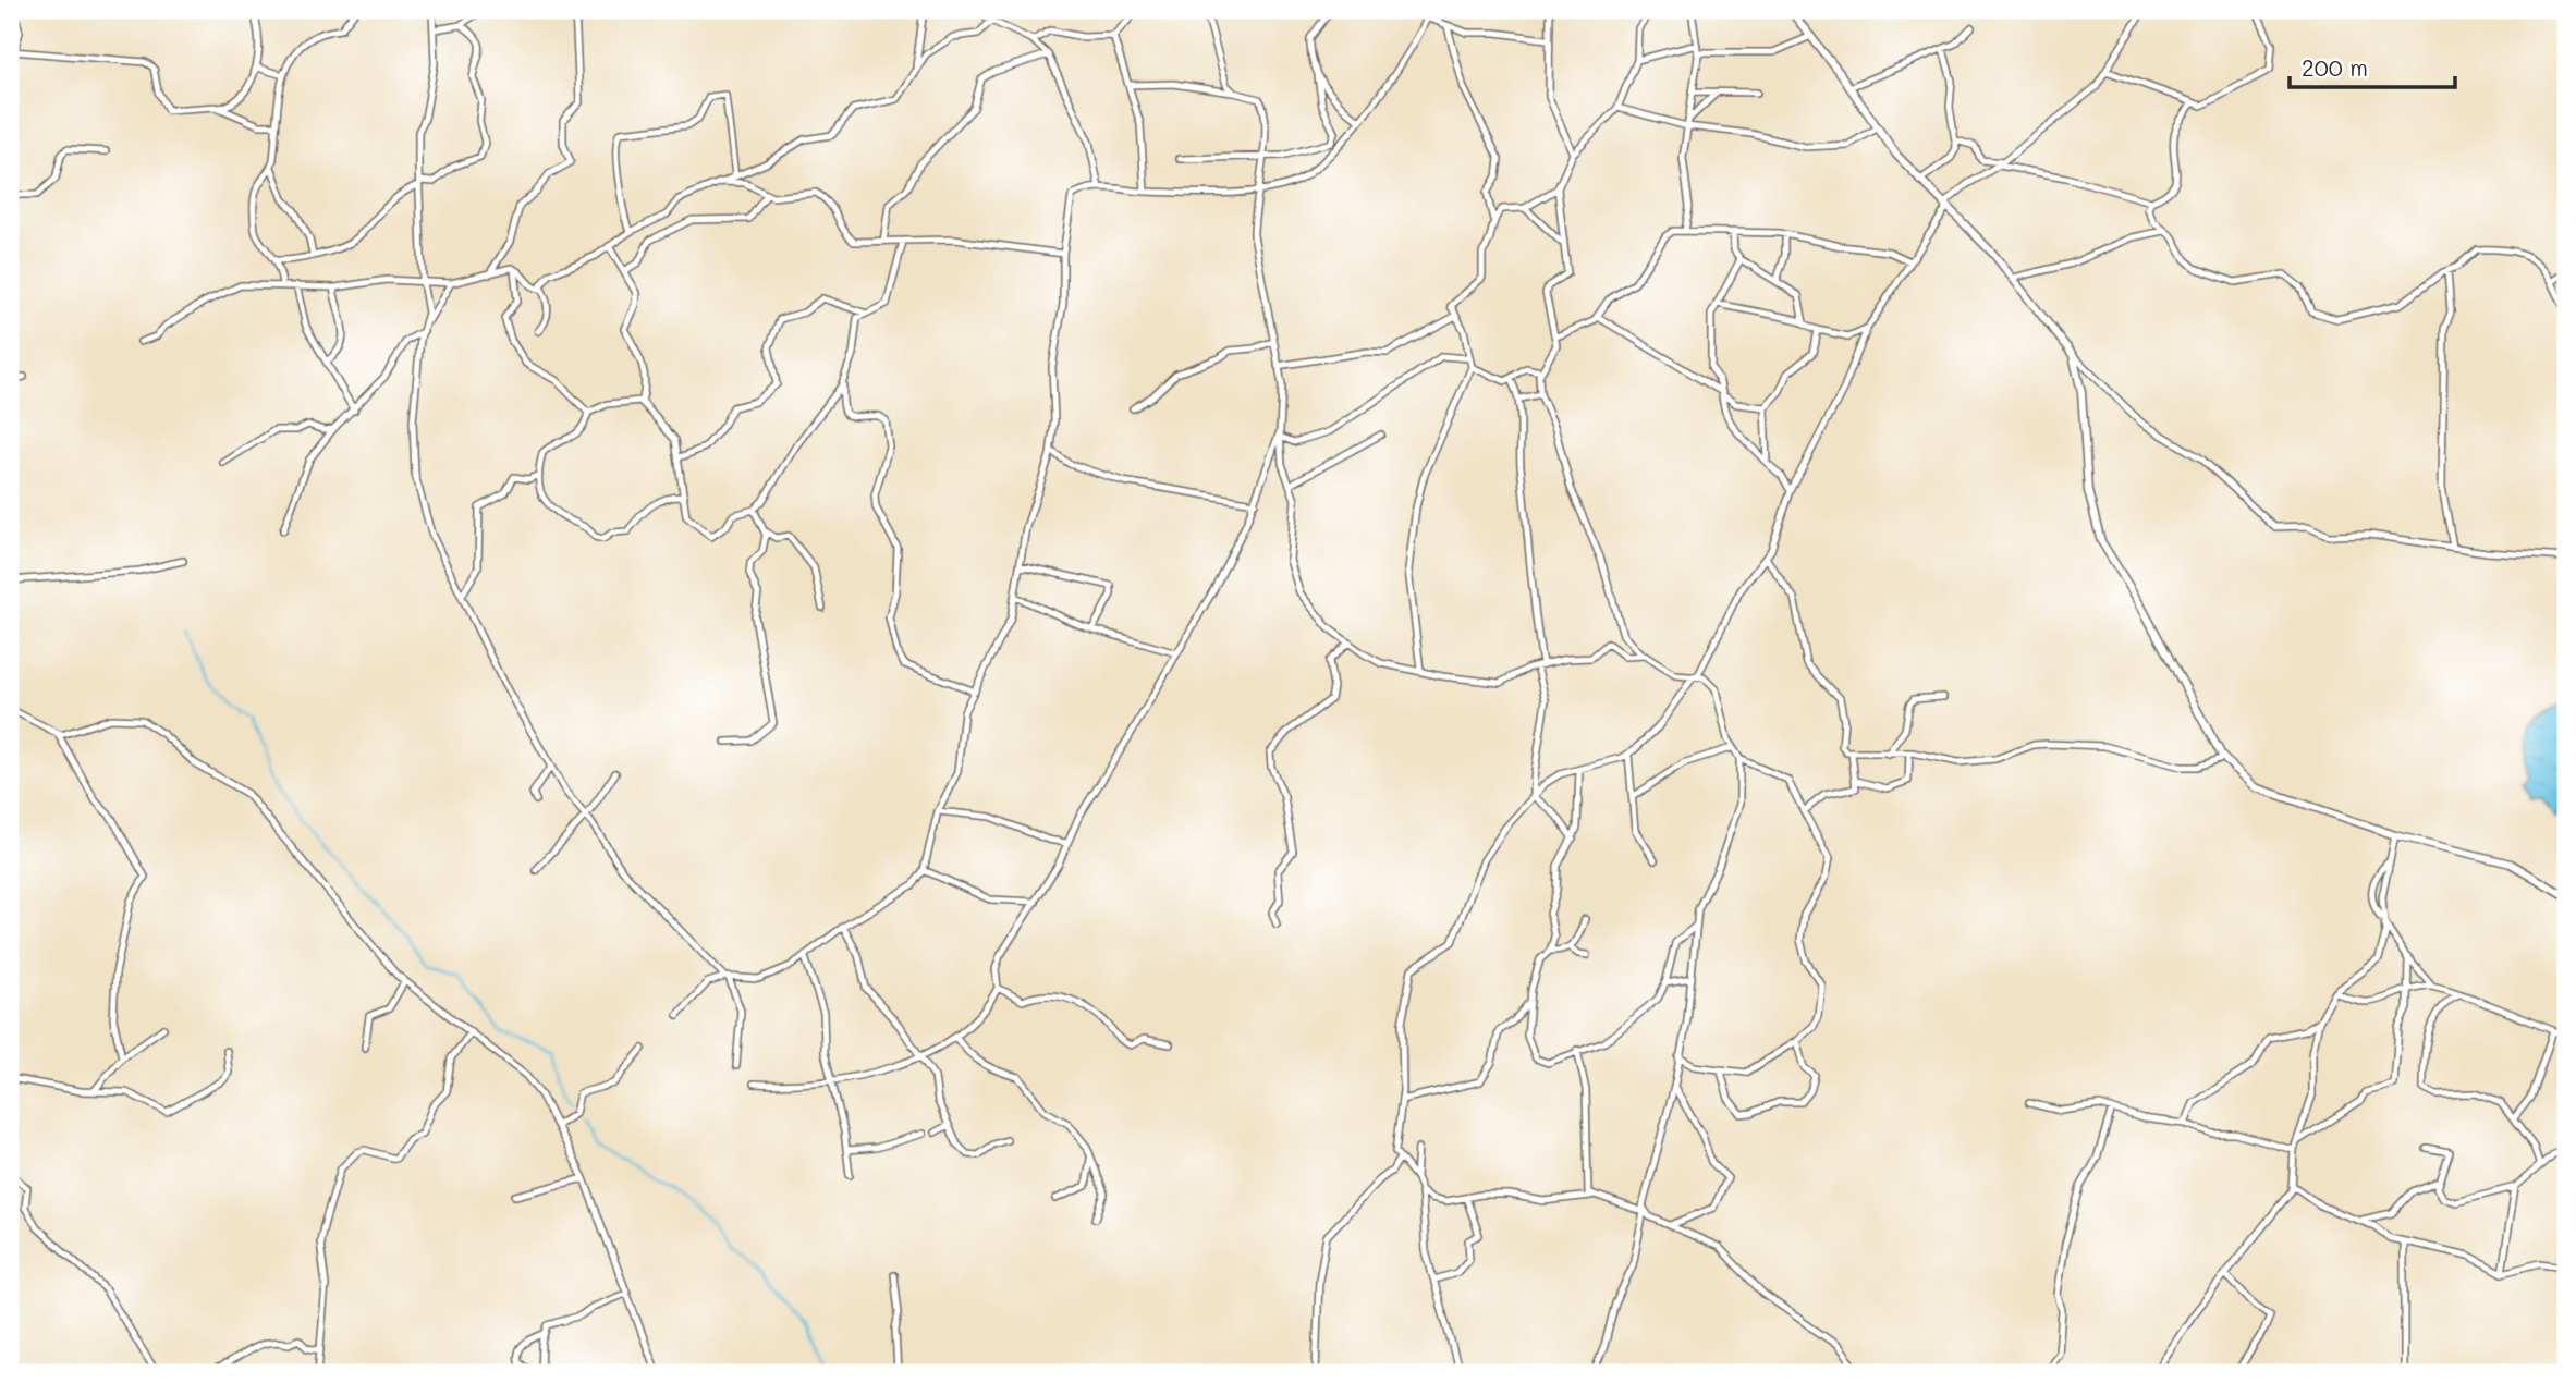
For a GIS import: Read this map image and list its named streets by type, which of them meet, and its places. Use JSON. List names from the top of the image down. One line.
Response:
{"scale_bar":"200 m"}
